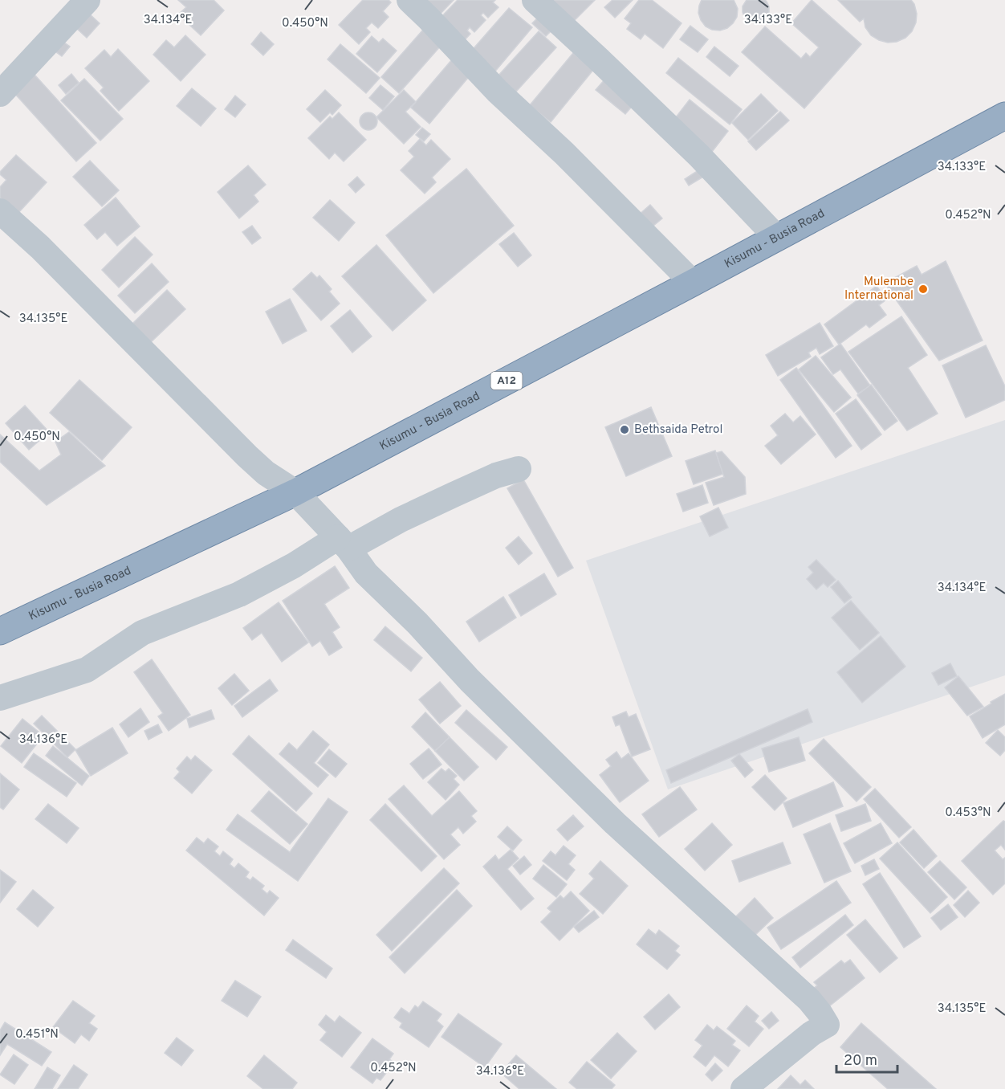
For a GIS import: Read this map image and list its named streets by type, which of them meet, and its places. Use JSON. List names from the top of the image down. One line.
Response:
{"streets":{"highway":["Kisumu - Busia Road","A12"]},"places":["Mulembe International","Bethsaida Petrol"],"scale_bar":"20 m","coordinates":["34.134°E","34.133°E","0.450°N","0.452°N","34.135°E","34.136°E","0.453°N","0.451°N"]}
